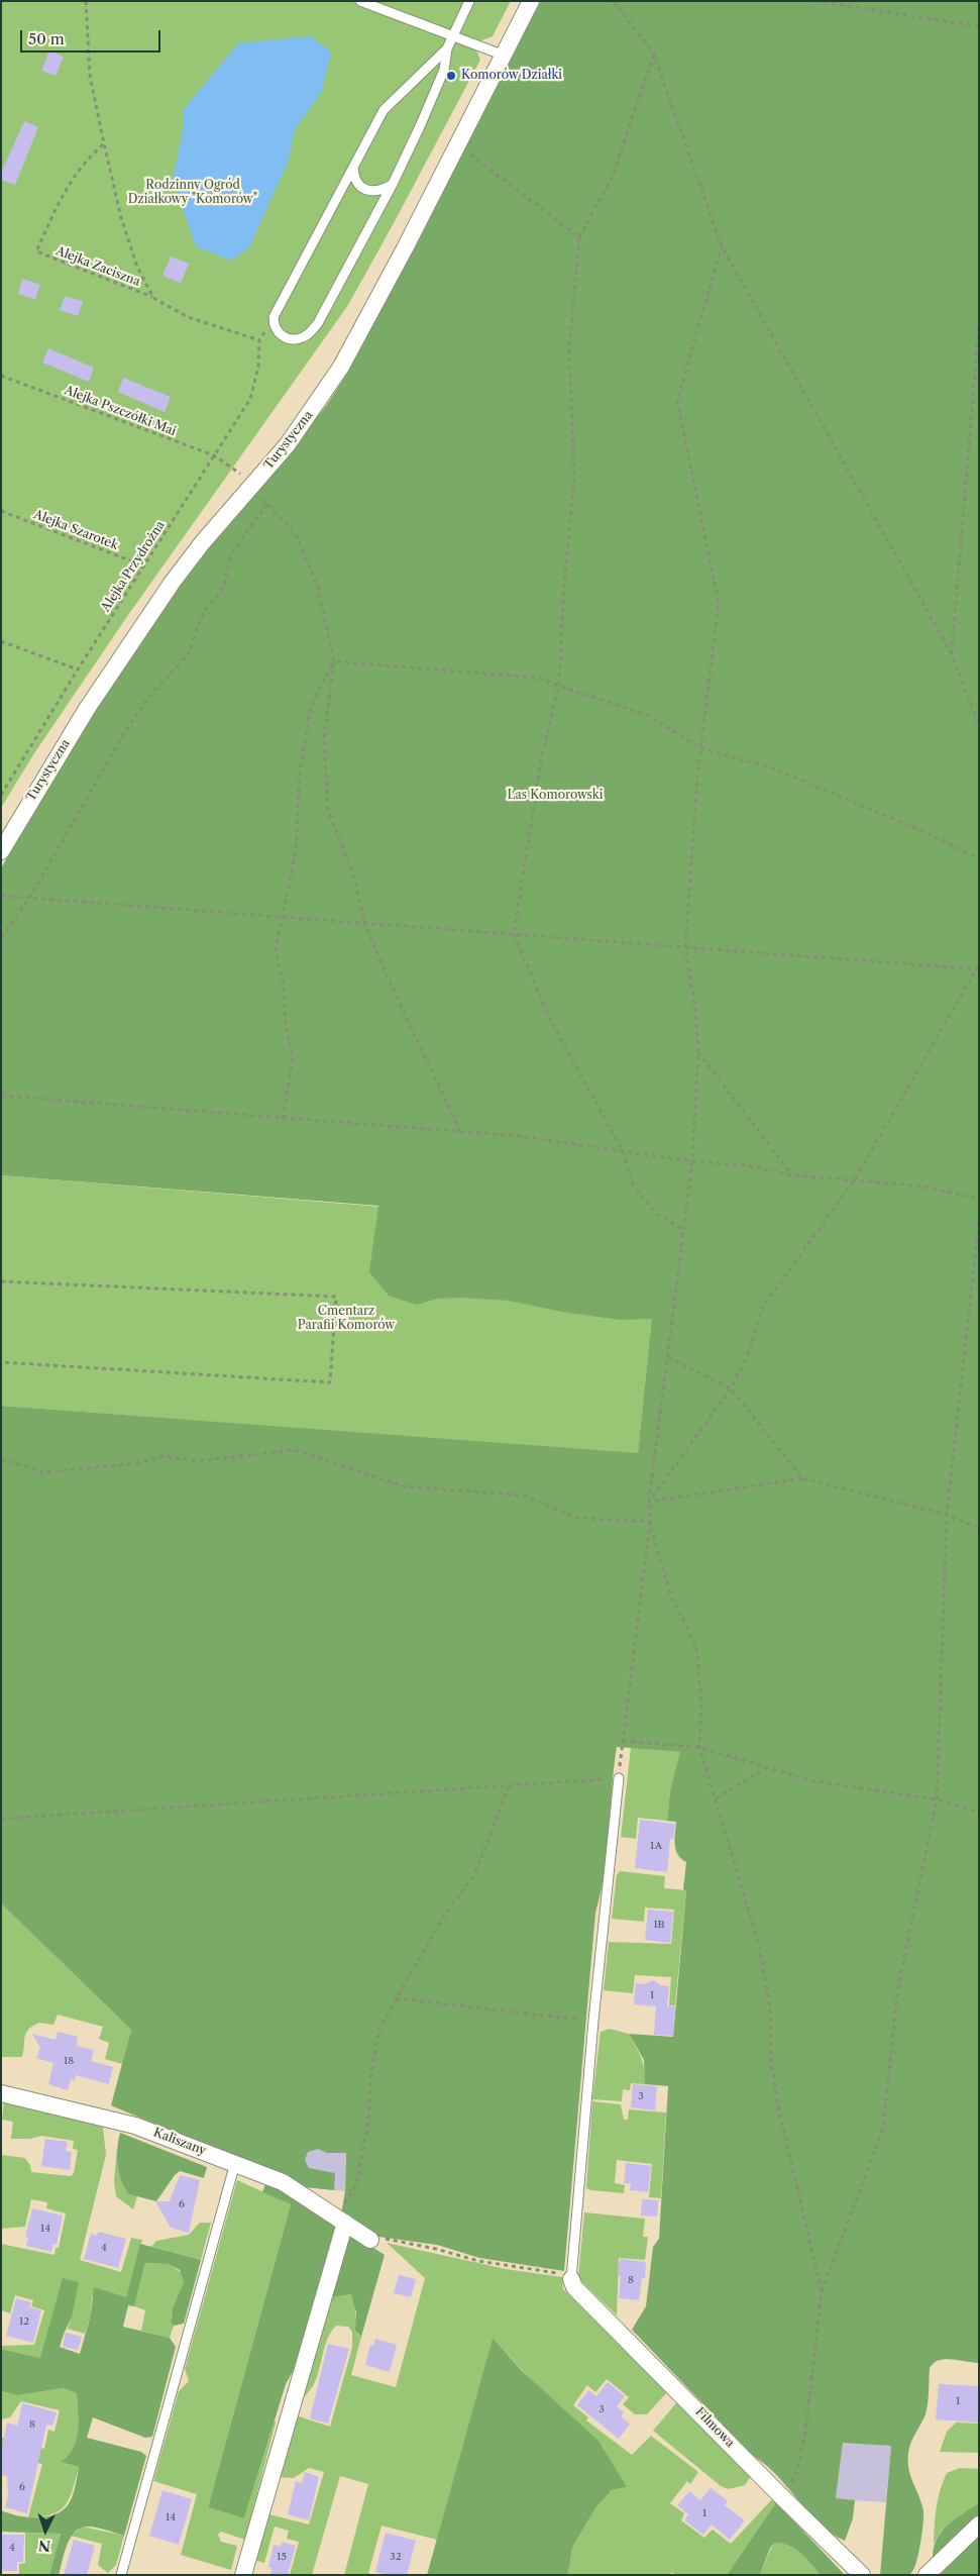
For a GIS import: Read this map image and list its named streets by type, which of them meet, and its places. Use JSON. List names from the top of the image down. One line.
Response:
{"streets":{"street":["Turystyczna","Kaliszany","Filmowa"],"path":["Alejka Zaciszna","Alejka Pszczółki Mai","Alejka Szarotek","Alejka Przydrożna"]},"crossings":[["Alejka Zaciszna","Alejka Przydrożna"],["Alejka Pszczółki Mai","Alejka Przydrożna"],["Alejka Szarotek","Alejka Przydrożna"]],"parks":["Rodzinny Ogród Działkowy \"Komorów\"","Las Komorowski","Cmentarz Parafii Komorów"],"places":["Komorów Działki"],"house_numbers":["1A","1B","1","18","3","6","14","4","8","12","1","3","8","6","1","14","4","15","32"],"scale_bar":"50 m","north":"bottom"}
